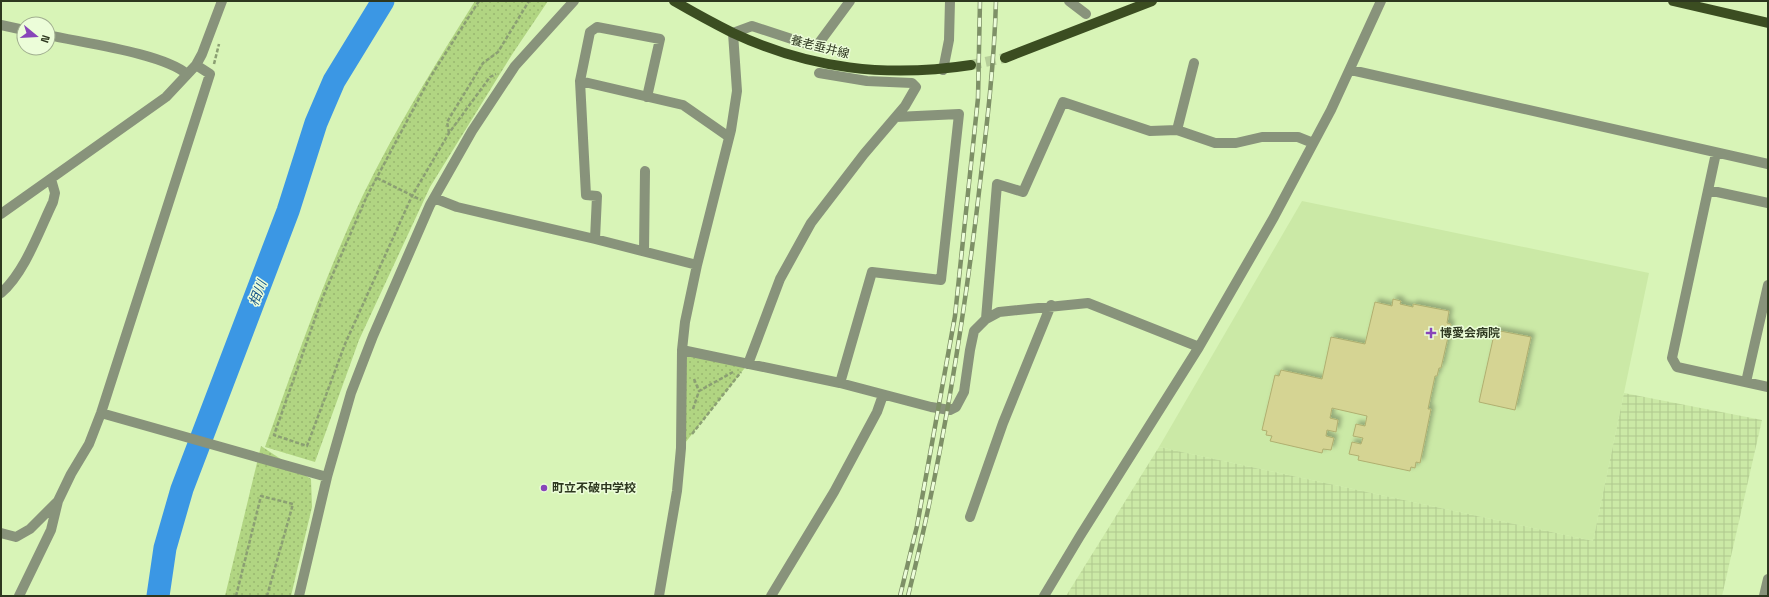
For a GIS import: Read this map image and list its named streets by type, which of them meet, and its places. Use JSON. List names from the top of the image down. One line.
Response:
{"streets":{"main road":["養老垂井線"]},"water":["相川"],"places":{"health":["博愛会病院"],"other":["町立不破中学校"]},"north":"right"}
